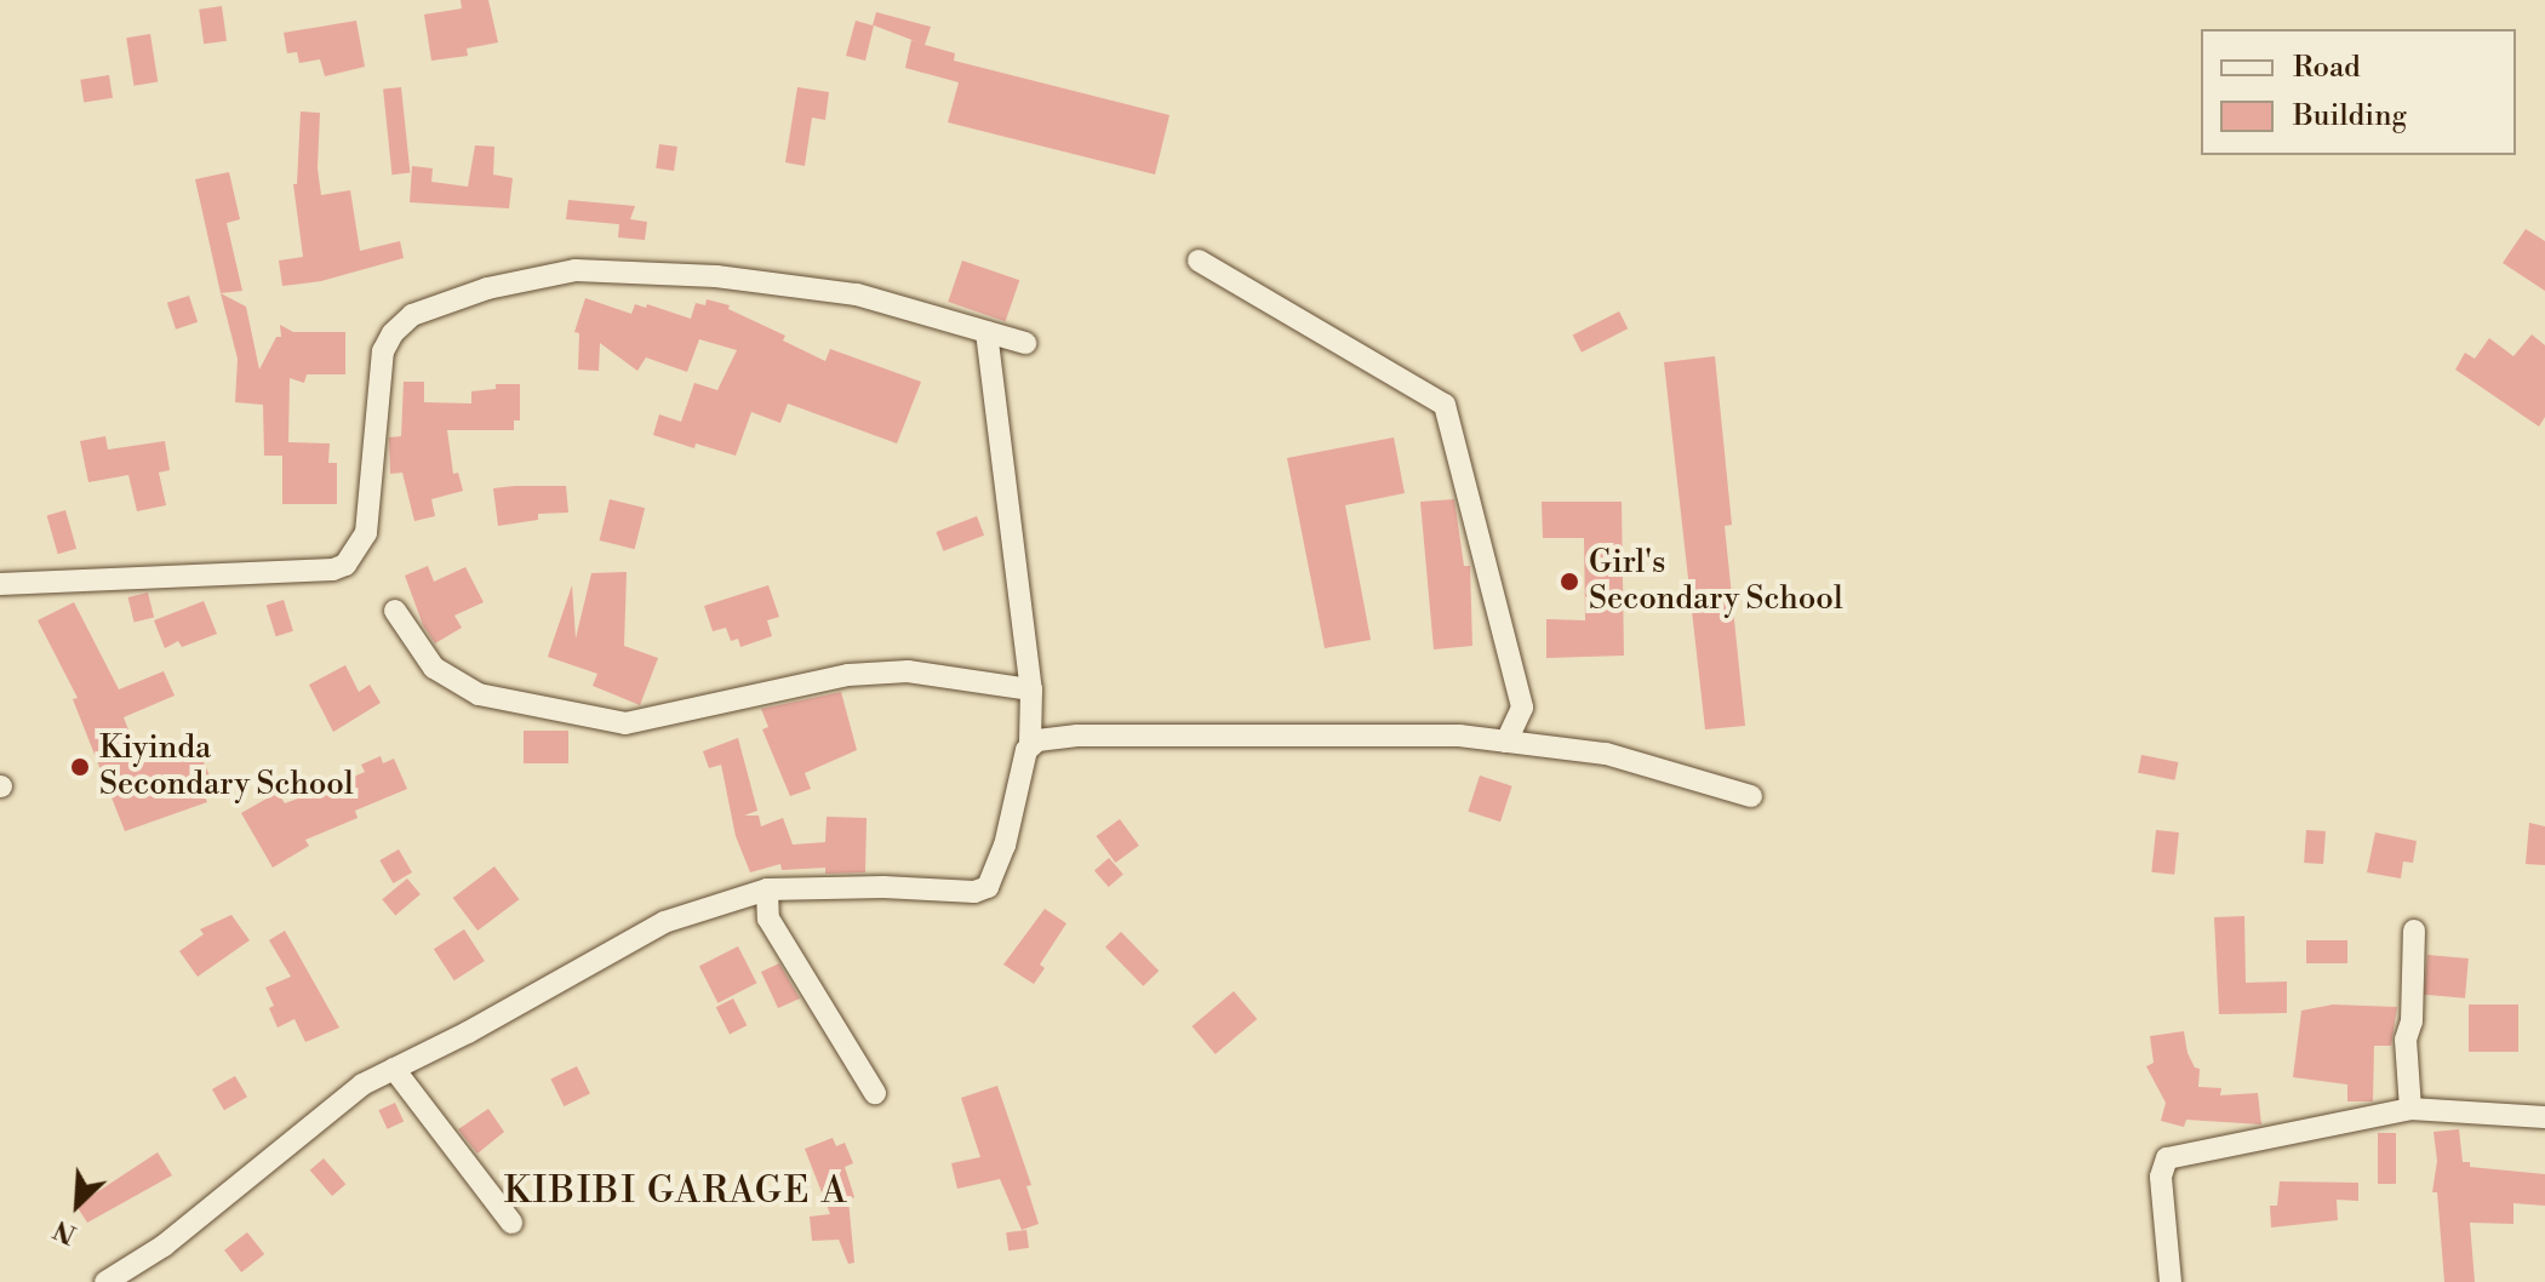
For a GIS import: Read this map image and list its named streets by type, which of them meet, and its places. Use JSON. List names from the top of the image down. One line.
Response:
{"districts":["KIBIBI GARAGE A"],"places":["Girl's Secondary School","Kiyinda Secondary School"],"legend":["Road","Building"],"north":"bottom left"}
